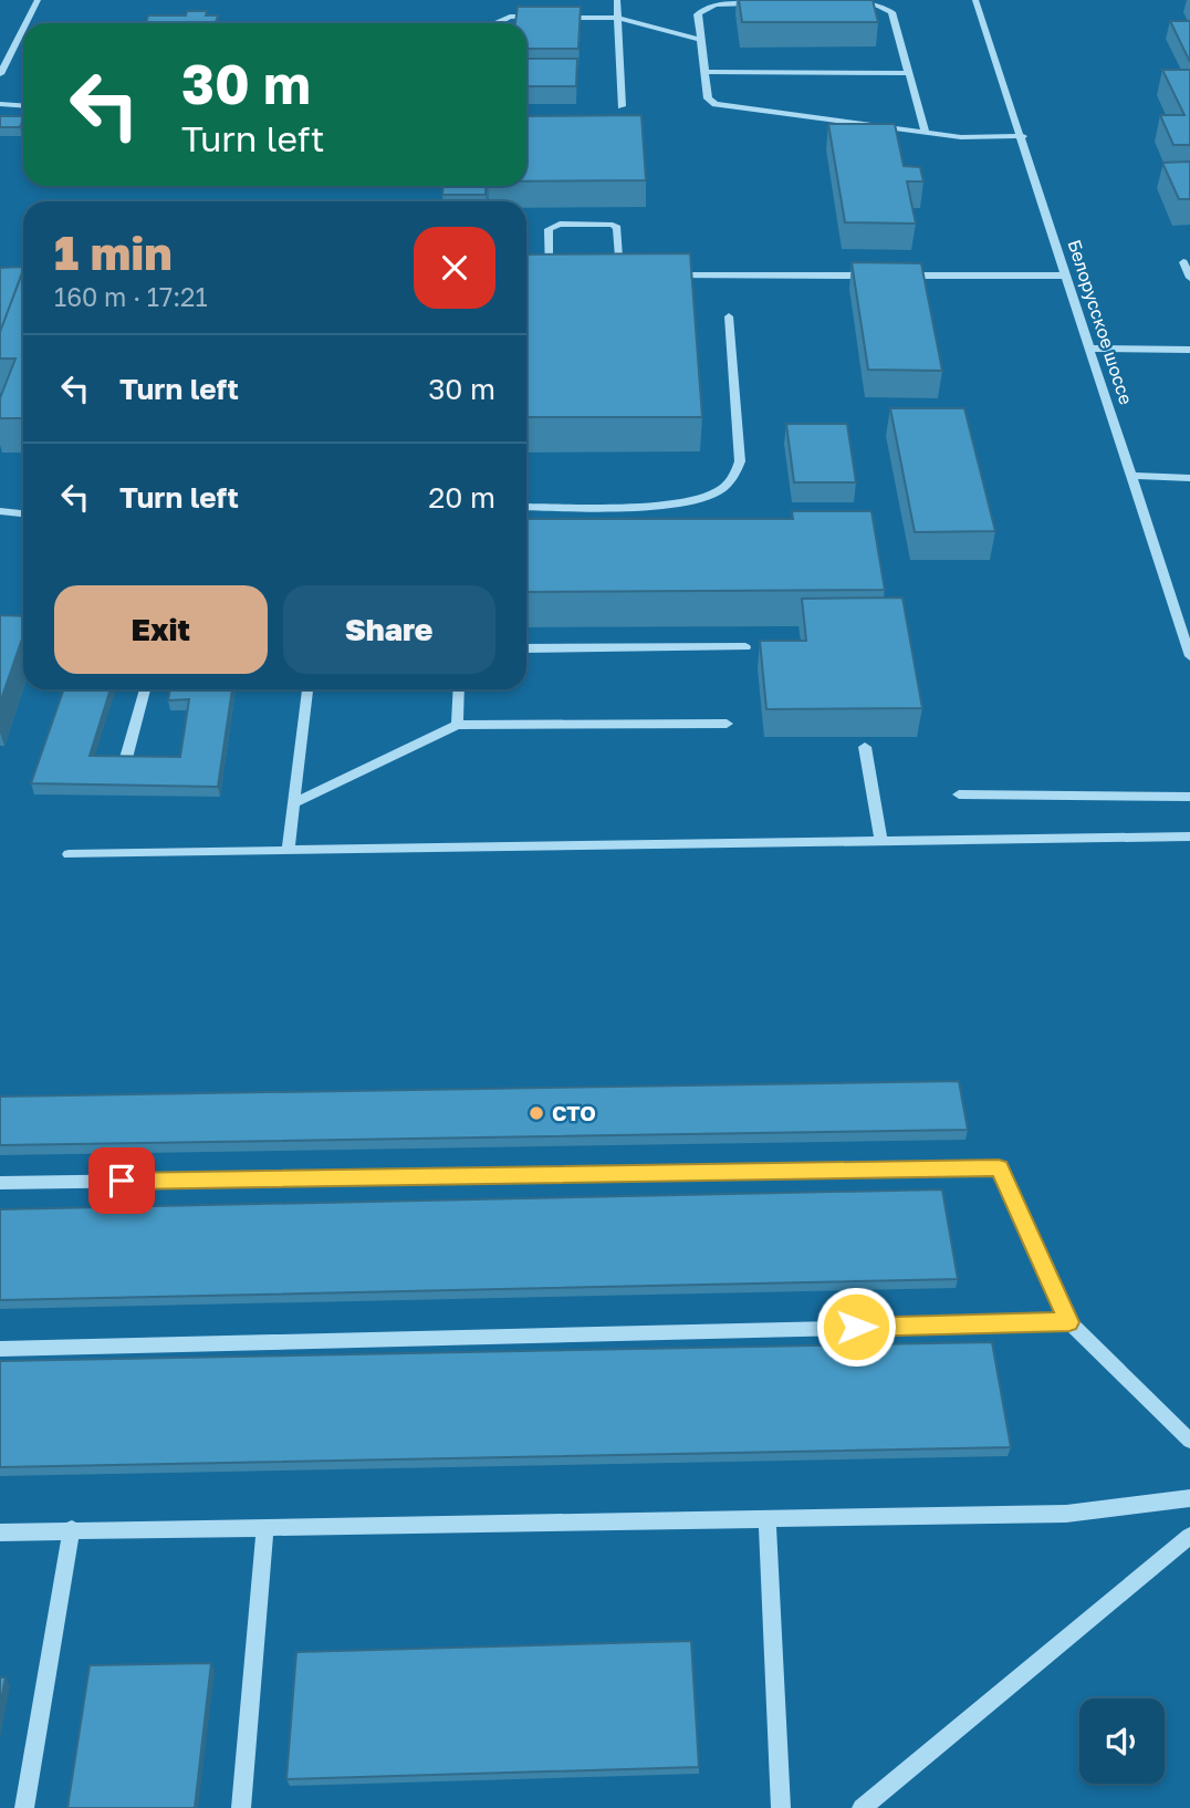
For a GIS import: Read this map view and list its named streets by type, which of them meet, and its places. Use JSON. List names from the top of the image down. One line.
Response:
{"streets":{"street":["Белорусское шоссе"]},"places":["СТО"],"page":{"turn":["30 m","Turn left"],"heading":["1 min","160 m · 17:21"],"list":[{"name":"Turn left","value":"30 m"},{"name":"Turn left","value":"20 m"}],"buttons":["Exit","Share"]}}
